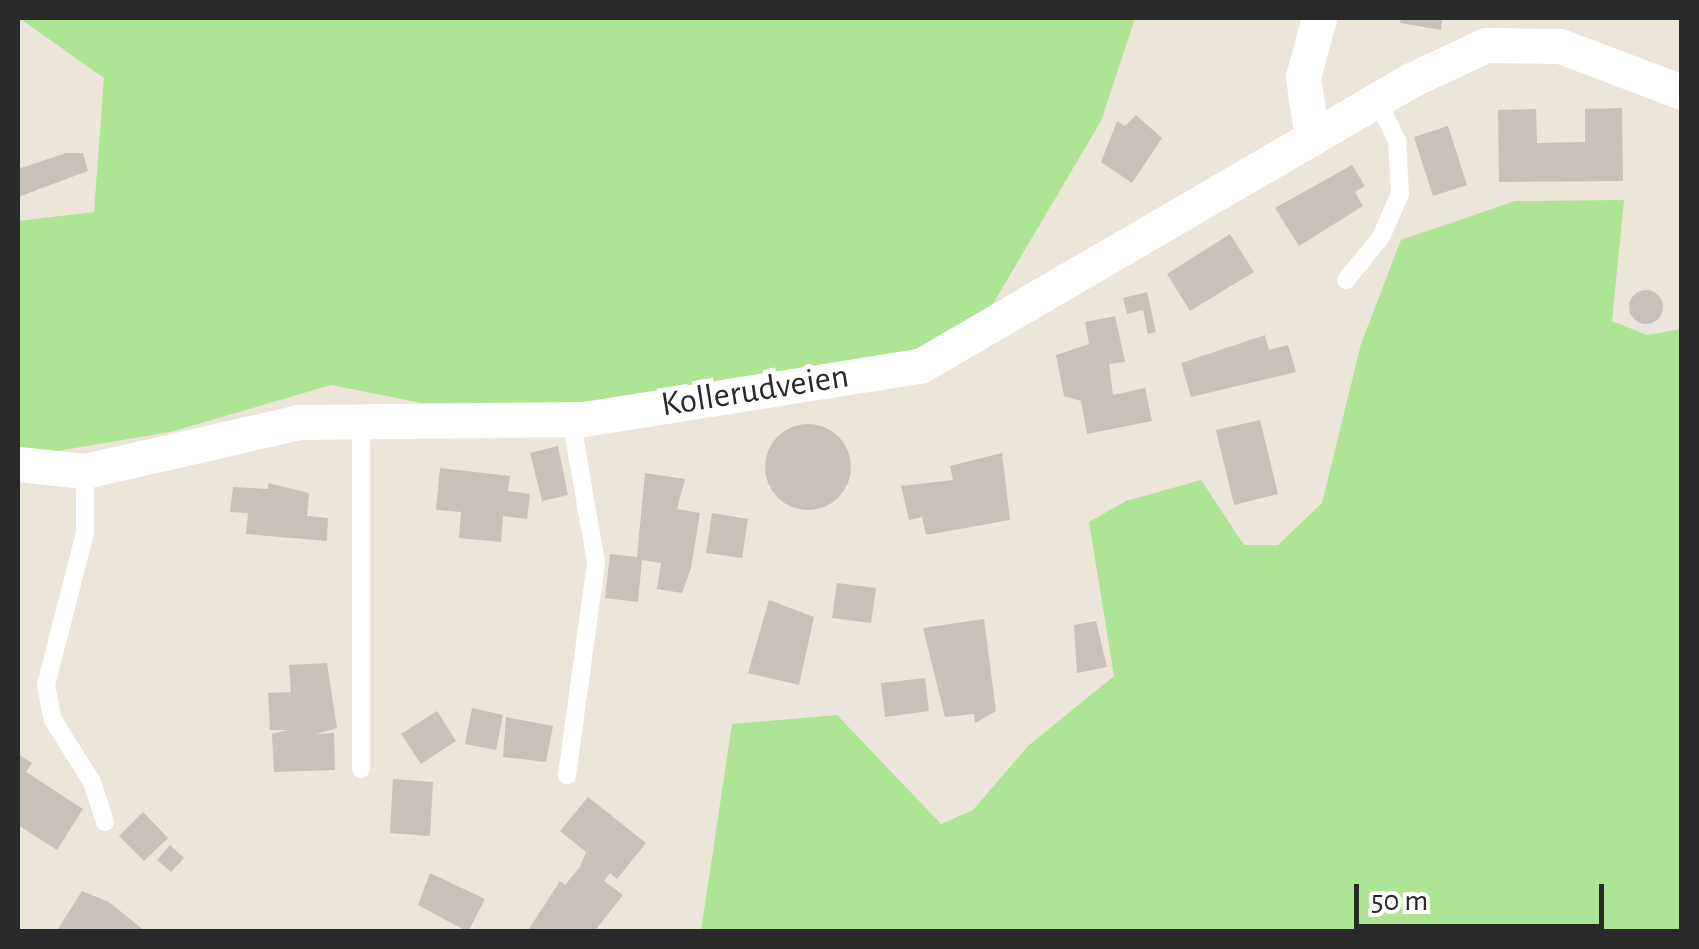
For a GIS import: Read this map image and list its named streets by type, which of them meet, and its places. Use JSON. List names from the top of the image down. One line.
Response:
{"streets":{"street":["Kollerudveien"]},"scale_bar":"50 m"}
